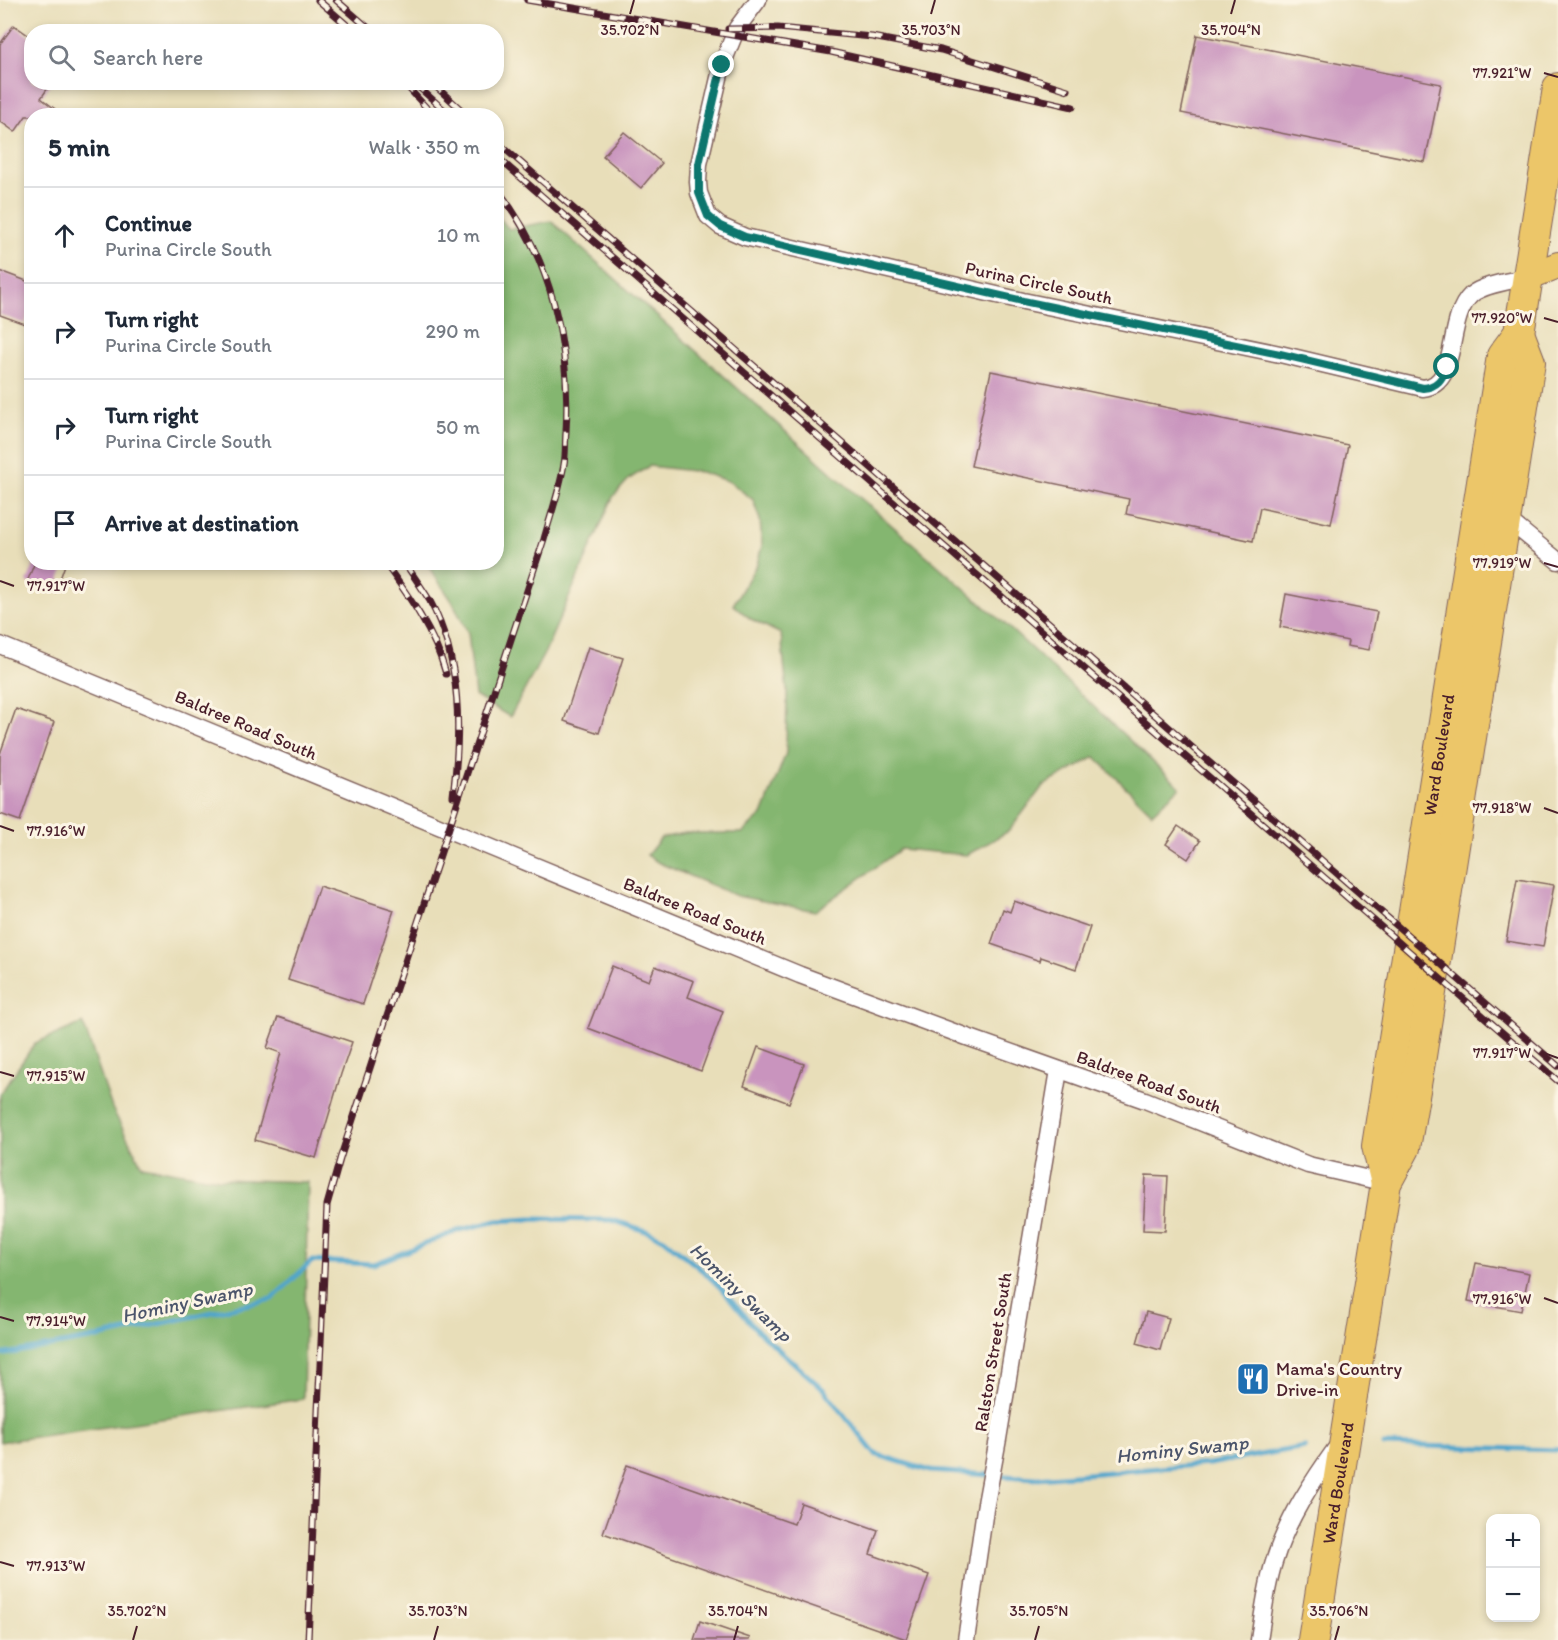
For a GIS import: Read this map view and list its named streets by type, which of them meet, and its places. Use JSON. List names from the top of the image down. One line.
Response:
{"streets":{"highway":["Ward Boulevard"],"street":["Purina Circle South","Baldree Road South","Ralston Street South"]},"crossings":[["Purina Circle South","Ward Boulevard"],["Baldree Road South","Ward Boulevard"],["Baldree Road South","Ralston Street South"]],"water":["Hominy Swamp"],"places":{"restaurant":["Mama's Country Drive-in"]},"page":{"search":"Search here","heading":["5 min","Walk · 350 m"],"list":[["Continue","Purina Circle South","10 m"],["Turn right","Purina Circle South","290 m"],["Turn right","Purina Circle South","50 m"],"Arrive at destination"],"map_buttons":["+","−"]},"coordinates":["35.702°N","35.703°N","35.704°N","77.921°W","77.920°W","77.919°W","77.917°W","77.918°W","77.916°W","77.915°W","77.914°W","77.913°W","35.705°N","35.706°N"]}
